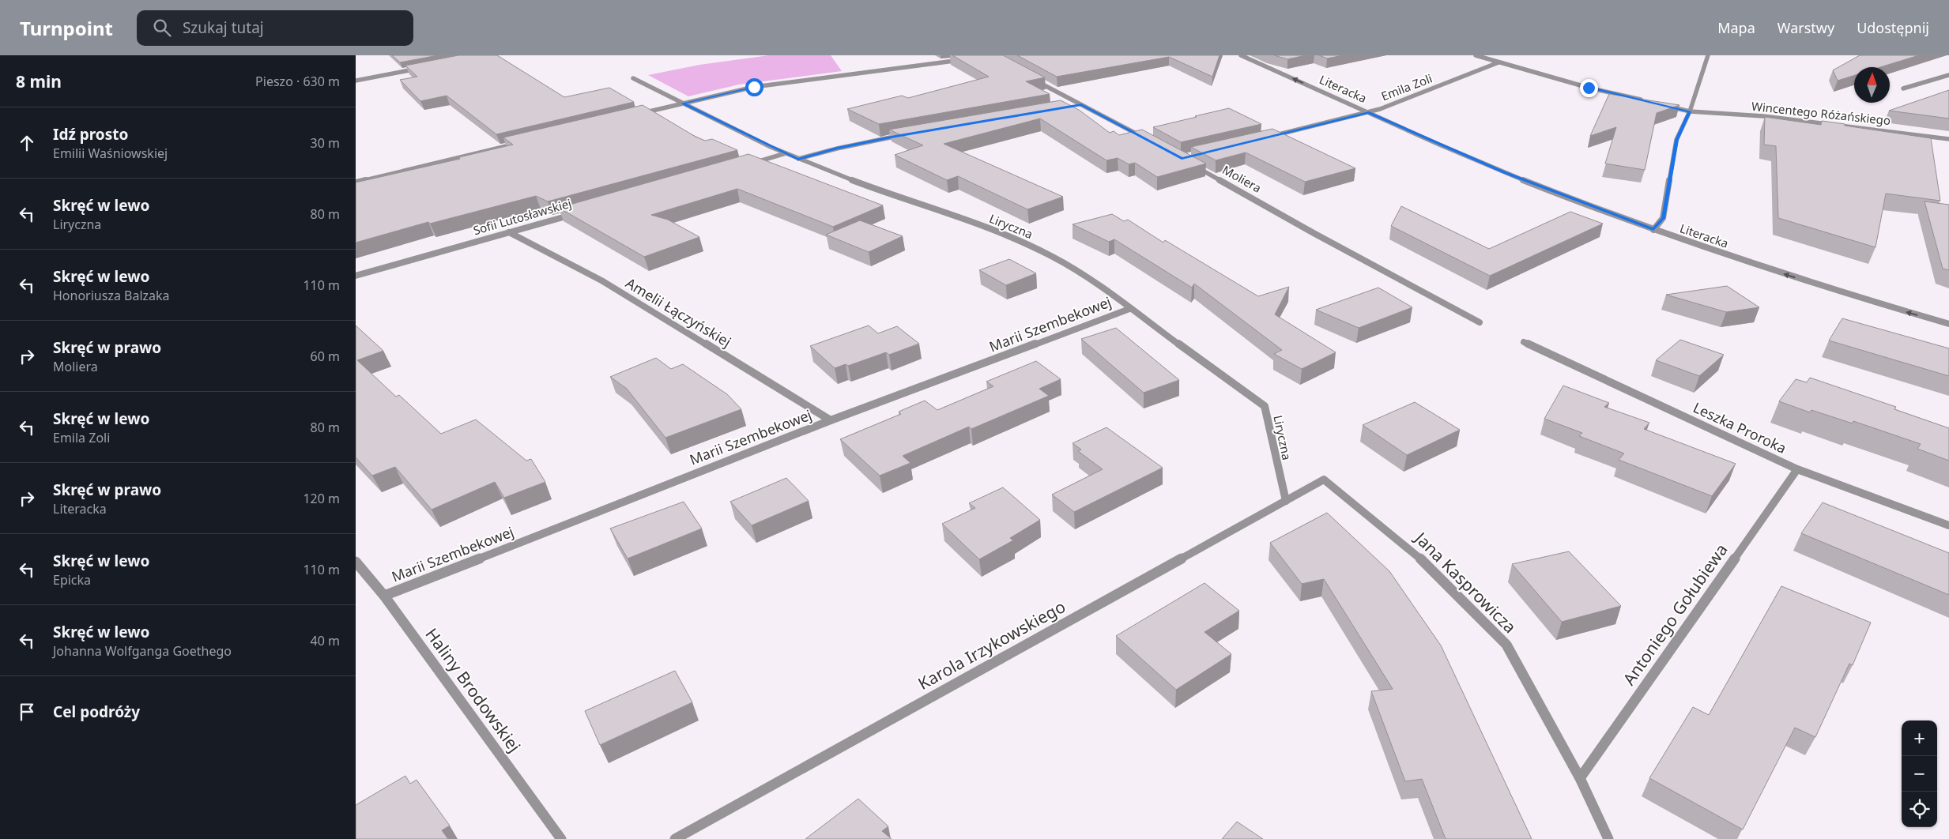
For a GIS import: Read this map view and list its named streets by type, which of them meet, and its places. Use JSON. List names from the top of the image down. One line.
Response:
{"streets":{"street":["Emila Zoli","Literacka","Wincentego Różańskiego","Moliera","Sofii Lutosławskiej","Liryczna","Amelii Łączyńskiej","Marii Szembekowej","Leszka Proroka","Jana Kasprowicza","Antoniego Gołubiewa","Karola Irzykowskiego","Haliny Brodowskiej"]},"crossings":[["Emila Zoli","Literacka"],["Sofii Lutosławskiej","Amelii Łączyńskiej"],["Liryczna","Marii Szembekowej"],["Liryczna","Karola Irzykowskiego"],["Amelii Łączyńskiej","Marii Szembekowej"],["Marii Szembekowej","Haliny Brodowskiej"],["Leszka Proroka","Antoniego Gołubiewa"],["Jana Kasprowicza","Antoniego Gołubiewa"],["Jana Kasprowicza","Karola Irzykowskiego"]],"one_way":["Literacka"],"north":"top","page":{"header":"Turnpoint","search":"Szukaj tutaj","nav":["Mapa","Warstwy","Udostępnij"],"heading":["8 min","Pieszo · 630 m"],"list":[["Idź prosto","Emilii Waśniowskiej","30 m"],["Skręć w lewo","Liryczna","80 m"],["Skręć w lewo","Honoriusza Balzaka","110 m"],["Skręć w prawo","Moliera","60 m"],["Skręć w lewo","Emila Zoli","80 m"],["Skręć w prawo","Literacka","120 m"],["Skręć w lewo","Epicka","110 m"],["Skręć w lewo","Johanna Wolfganga Goethego","40 m"],"Cel podróży"],"map_buttons":["+","−"]}}
